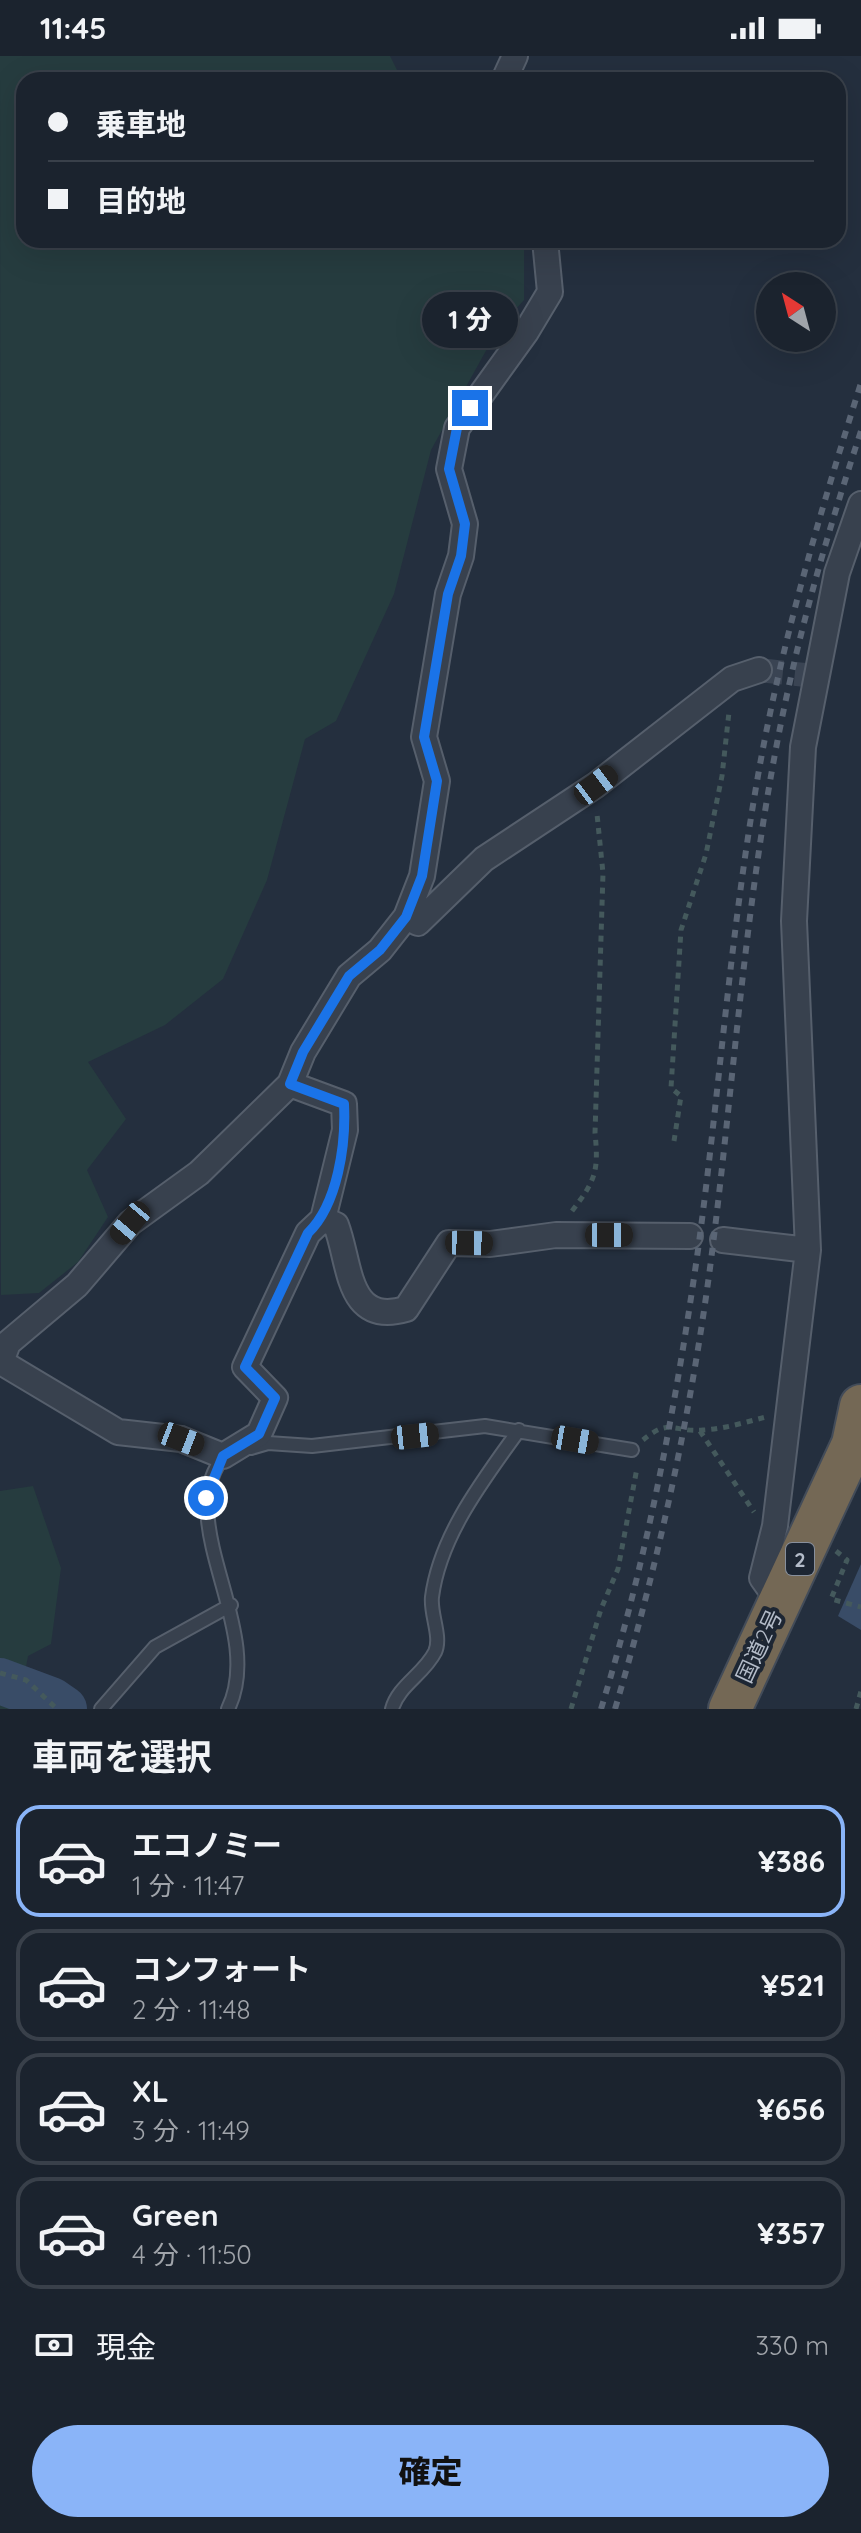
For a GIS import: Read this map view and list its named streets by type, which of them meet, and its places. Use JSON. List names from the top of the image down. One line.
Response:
{"streets":{"highway":["2","国道2号"]},"north":"top left","page":{"status":"11:45","banner":["乗車地","目的地"],"bubble":"1 分","heading":"車両を選択","list":[{"name":"エコノミー","note":"1 分 · 11:47","value":"¥386"},{"name":"コンフォート","note":"2 分 · 11:48","value":"¥521"},{"name":"XL","note":"3 分 · 11:49","value":"¥656"},{"name":"Green","note":"4 分 · 11:50","value":"¥357"}],"pay":["現金","330 m"],"buttons":"確定"}}
